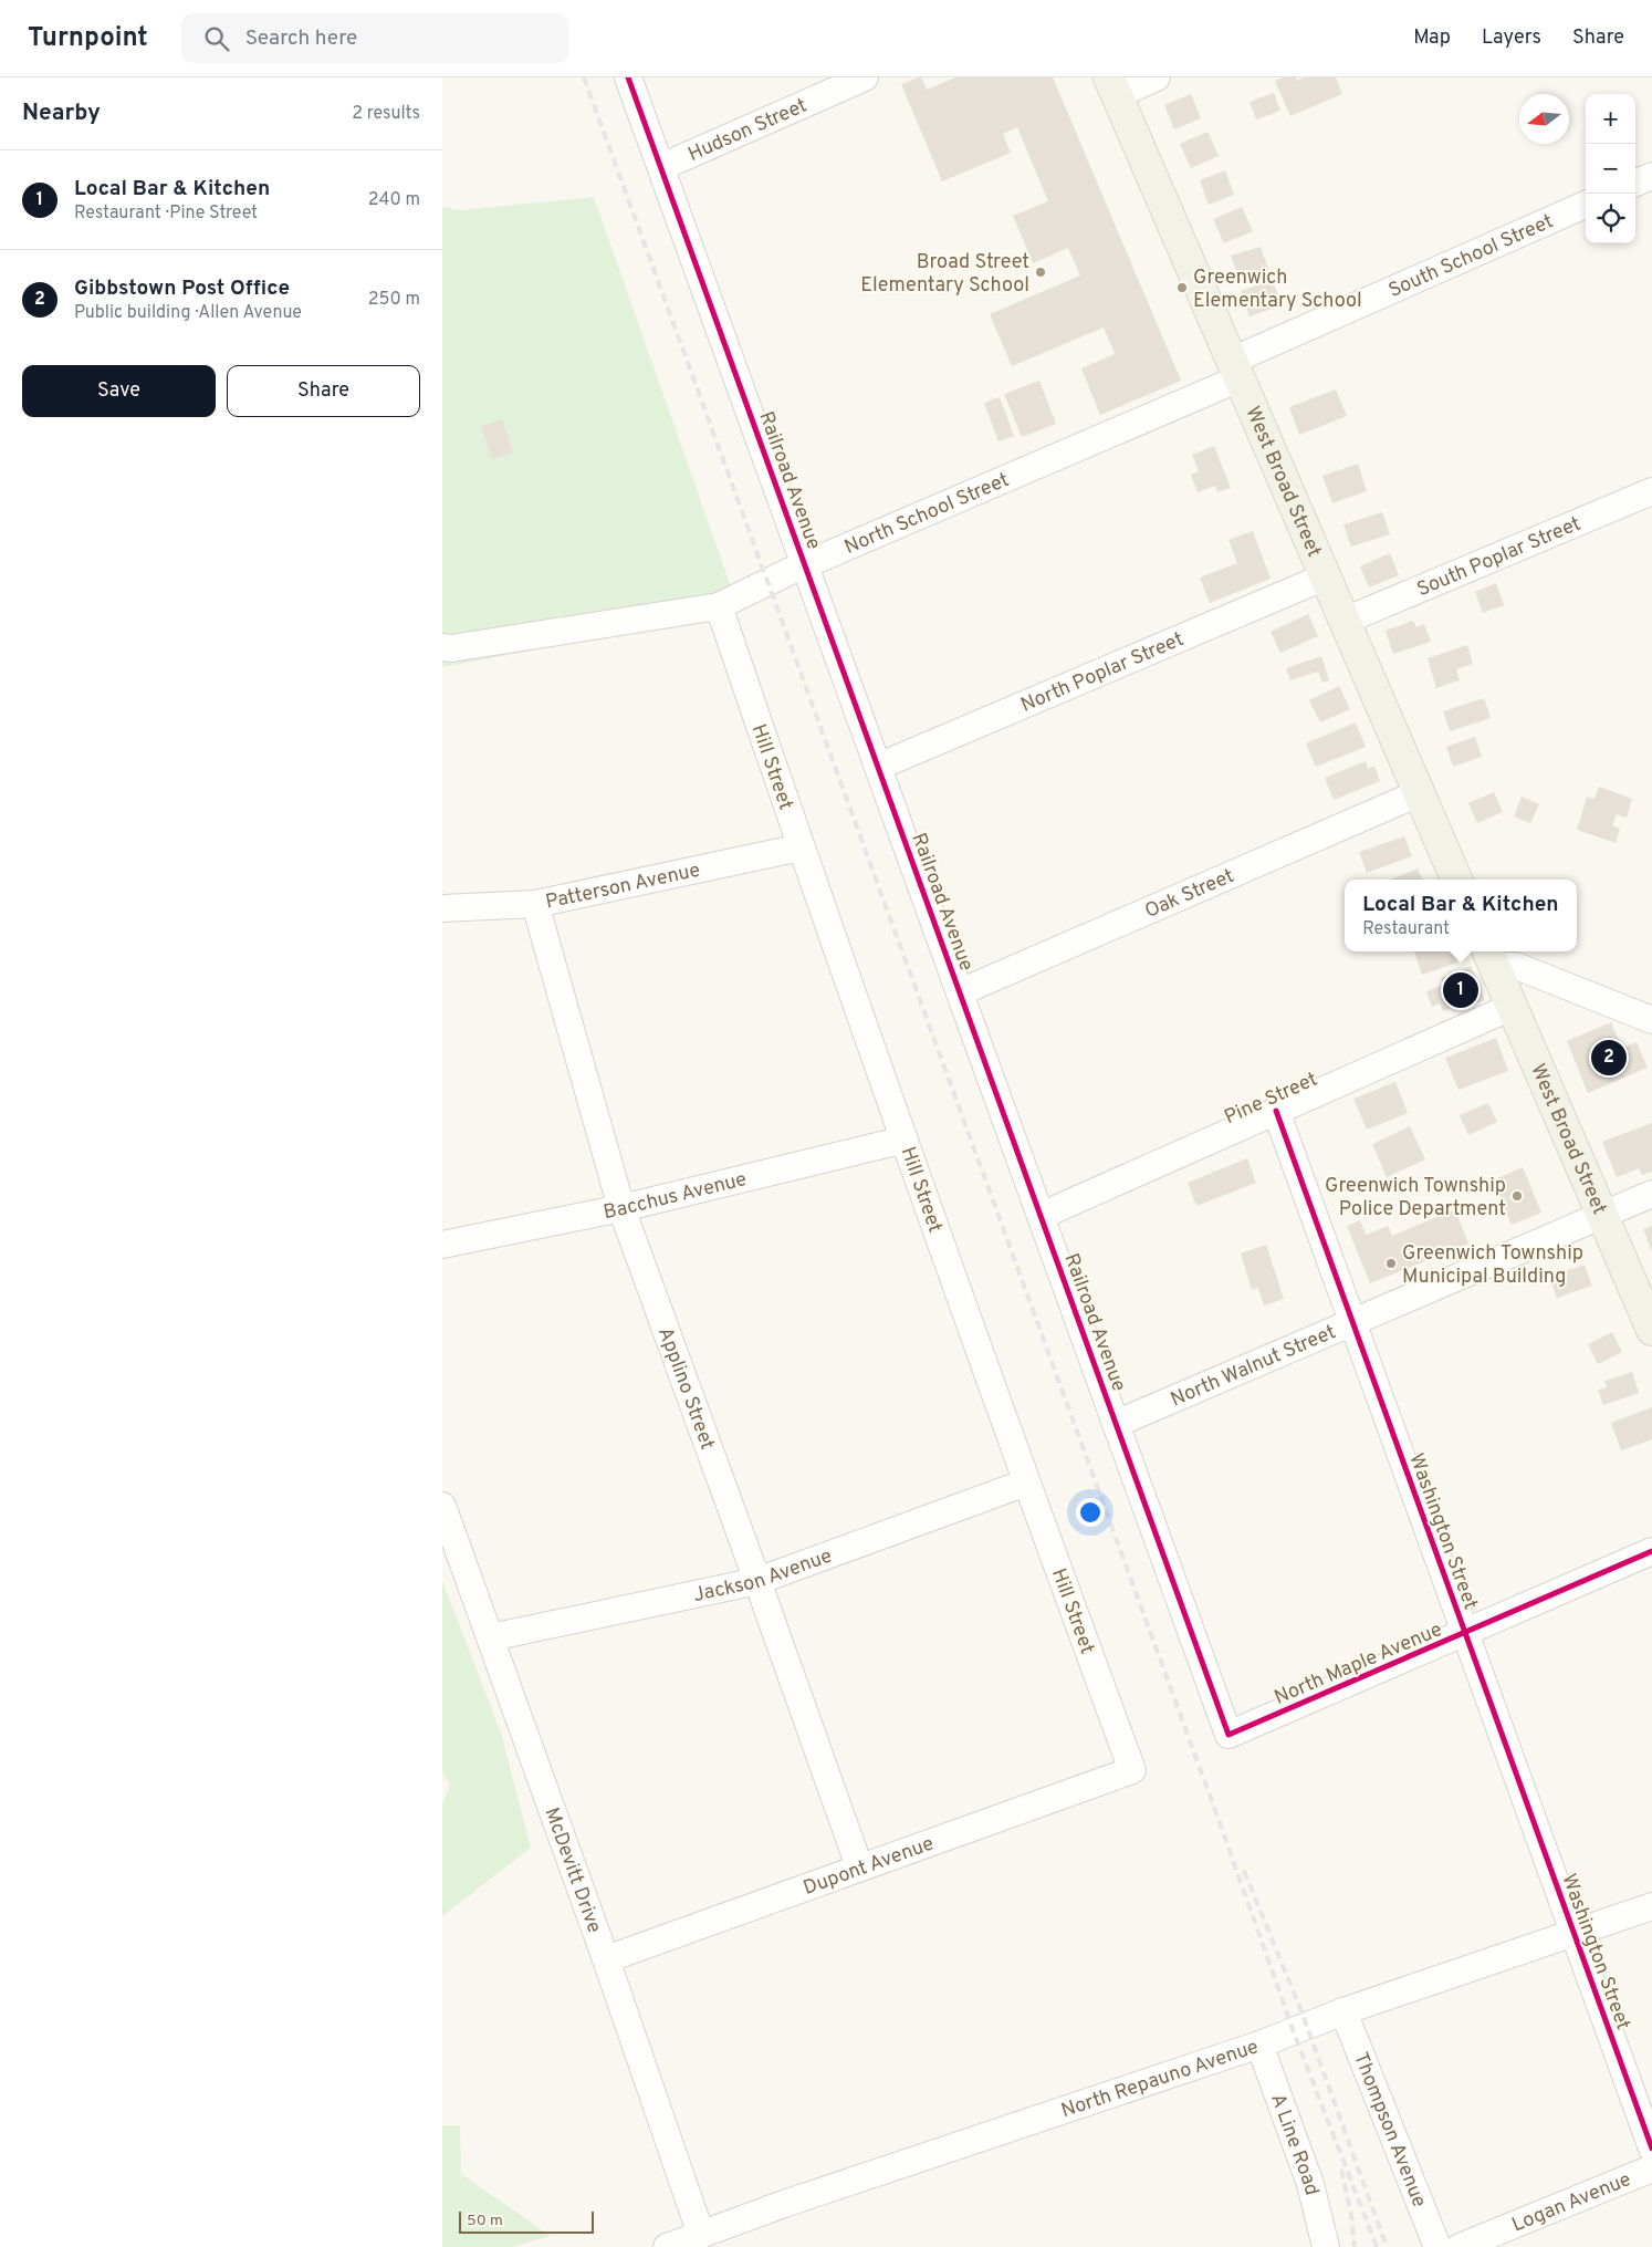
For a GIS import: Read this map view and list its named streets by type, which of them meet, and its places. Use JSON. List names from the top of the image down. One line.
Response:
{"streets":{"main road":["West Broad Street"],"street":["Hudson Street","South School Street","Railroad Avenue","North School Street","South Poplar Street","North Poplar Street","Hill Street","Patterson Avenue","Oak Street","Pine Street","Bacchus Avenue","North Walnut Street","Applino Street","Washington Street","Jackson Avenue","North Maple Avenue","Dupont Avenue","McDevitt Drive","North Repauno Avenue","Thompson Avenue","A Line Road","Logan Avenue"]},"crossings":[["Hudson Street","Railroad Avenue"],["South School Street","West Broad Street"],["South School Street","North School Street"],["Railroad Avenue","North School Street"],["Railroad Avenue","North Poplar Street"],["Railroad Avenue","Oak Street"],["Railroad Avenue","Pine Street"],["Railroad Avenue","North Walnut Street"],["Railroad Avenue","North Maple Avenue"],["West Broad Street","North School Street"],["West Broad Street","South Poplar Street"],["West Broad Street","North Poplar Street"],["West Broad Street","Oak Street"],["West Broad Street","Pine Street"],["West Broad Street","North Walnut Street"],["North School Street","Hill Street"],["Hill Street","Patterson Avenue"],["Hill Street","Bacchus Avenue"],["Hill Street","Jackson Avenue"],["Hill Street","Dupont Avenue"],["Patterson Avenue","Applino Street"],["Pine Street","Washington Street"],["Bacchus Avenue","Applino Street"],["North Walnut Street","Washington Street"],["Applino Street","Jackson Avenue"],["Applino Street","Dupont Avenue"],["Washington Street","North Maple Avenue"],["Washington Street","North Repauno Avenue"],["Jackson Avenue","McDevitt Drive"],["Dupont Avenue","McDevitt Drive"],["McDevitt Drive","North Repauno Avenue"],["North Repauno Avenue","Thompson Avenue"],["North Repauno Avenue","A Line Road"]],"places":["Broad Street Elementary School","Greenwich Elementary School","Greenwich Township Police Department","Greenwich Township Municipal Building"],"scale_bar":"50 m","north":"left","page":{"header":"Turnpoint","search":"Search here","nav":["Map","Layers","Share"],"heading":["Nearby","2 results"],"map_buttons":["+","−"],"list":[{"mark":"1","name":"Local Bar & Kitchen","note":"Restaurant · Pine Street","value":"240 m"},{"mark":"2","name":"Gibbstown Post Office","note":"Public building · Allen Avenue","value":"250 m"}],"buttons":["Save","Share"],"popup":["Local Bar & Kitchen","Restaurant"],"pins":["1","2"],"scale":"50 m"}}
